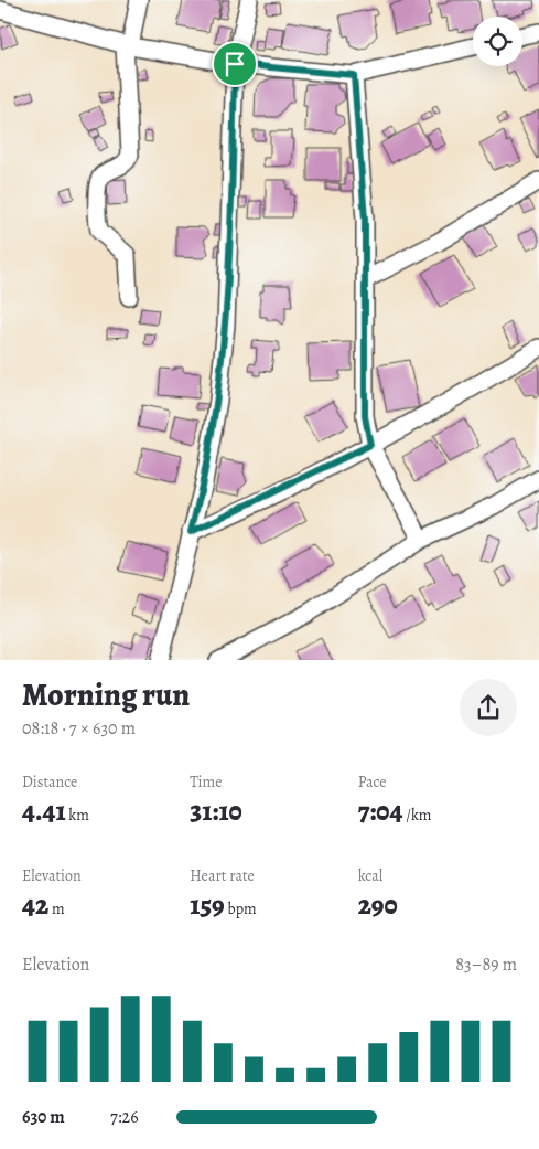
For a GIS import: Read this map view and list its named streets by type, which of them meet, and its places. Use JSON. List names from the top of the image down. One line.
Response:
{"page":{"heading":["Morning run","08:18 · 7 × 630 m"],"stats":[["Distance","4.41 km"],["Time","31:10"],["Pace","7:04 /km"],["Elevation","42 m"],["Heart rate","159 bpm"],["kcal","290"]],"chart":["Elevation","83–89 m"],"list":[{"name":"630 m","note":"7:26"}]}}
